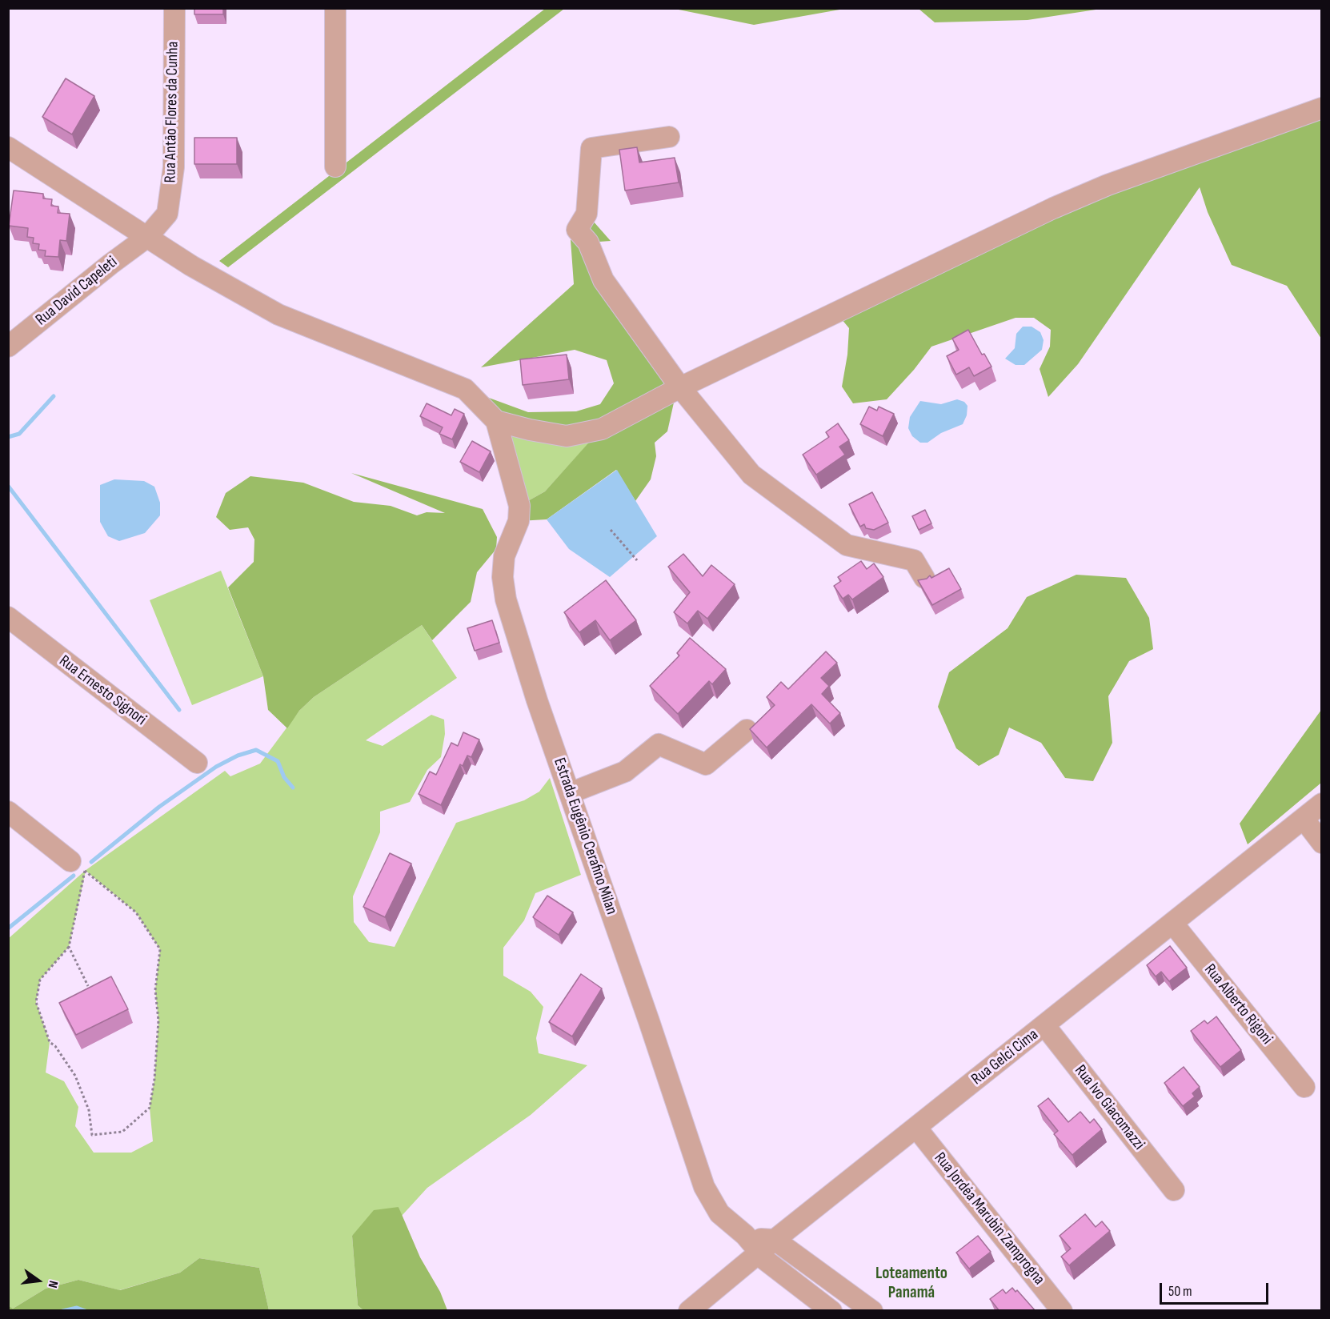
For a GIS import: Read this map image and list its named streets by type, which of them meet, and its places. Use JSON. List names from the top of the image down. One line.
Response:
{"streets":{"street":["Rua Antão Flores da Cunha","Rua David Capeleti","Rua Ernesto Signori","Estrada Eugênio Cerafino Milan","Rua Alberto Rigoni","Rua Gelci Cima","Rua Ivo Giacomazzi","Rua Jordéa Marubin Zamprogna"]},"crossings":[["Rua Antão Flores da Cunha","Rua David Capeleti"],["Estrada Eugênio Cerafino Milan","Rua Gelci Cima"],["Rua Alberto Rigoni","Rua Gelci Cima"],["Rua Gelci Cima","Rua Ivo Giacomazzi"],["Rua Gelci Cima","Rua Jordéa Marubin Zamprogna"]],"districts":["Loteamento Panamá"],"scale_bar":"50 m","north":"right"}
